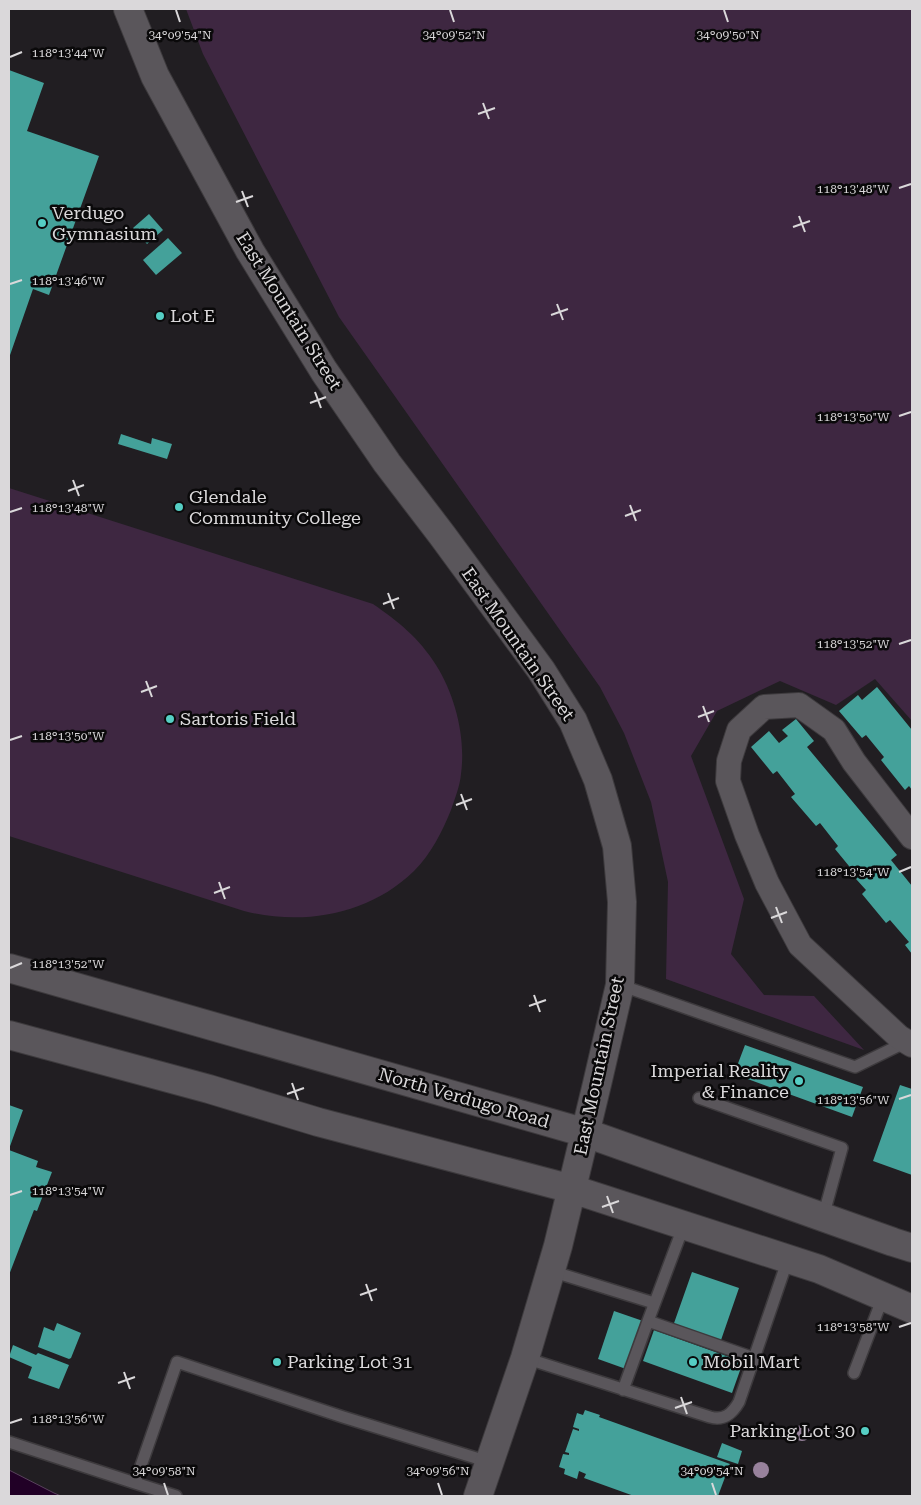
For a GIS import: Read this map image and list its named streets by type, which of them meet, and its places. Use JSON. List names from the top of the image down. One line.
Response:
{"streets":{"main road":["East Mountain Street","North Verdugo Road"]},"crossings":[["East Mountain Street","North Verdugo Road"]],"places":["Verdugo Gymnasium","Lot E","Glendale Community College","Sartoris Field","Imperial Reality & Finance","Parking Lot 31","Mobil Mart","Parking Lot 30"],"coordinates":["34°09'54\"N","34°09'52\"N","34°09'50\"N","118°13'44\"W","118°13'48\"W","118°13'46\"W","118°13'50\"W","118°13'52\"W","118°13'54\"W","118°13'56\"W","118°13'58\"W","34°09'58\"N","34°09'56\"N"]}
